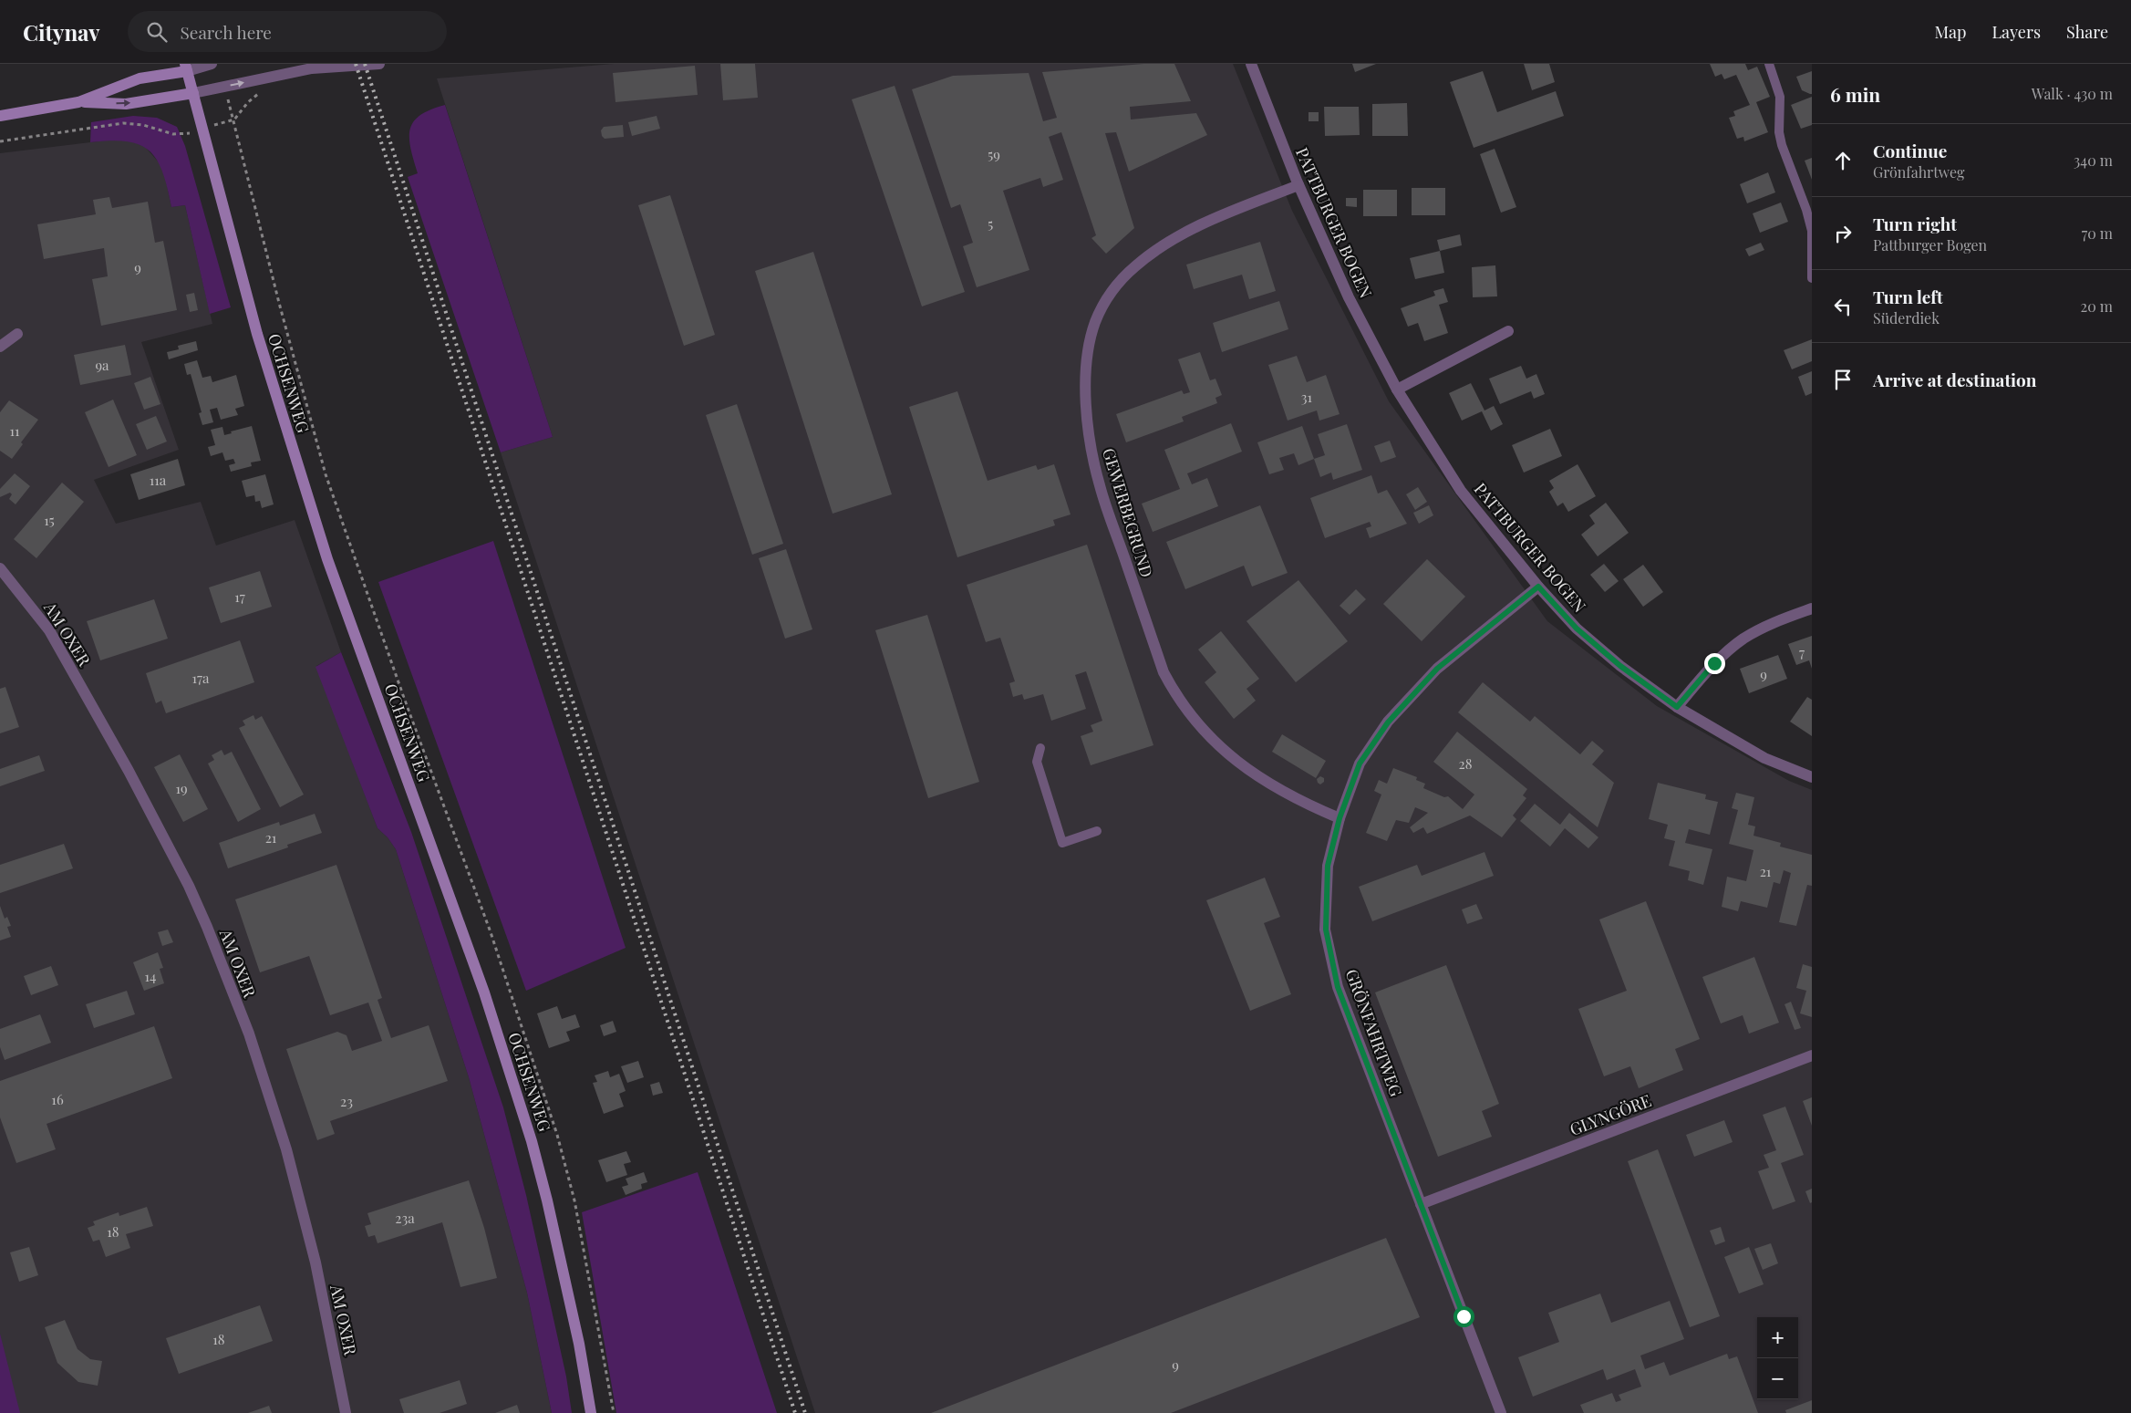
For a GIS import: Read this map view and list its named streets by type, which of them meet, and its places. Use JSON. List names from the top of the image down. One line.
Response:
{"streets":{"main road":["OCHSENWEG"],"street":["PATTBURGER BOGEN","GEWERBEGRUND","AM OXER","GRÖNFAHRTWEG","GLYNGÖRE"]},"crossings":[["PATTBURGER BOGEN","GEWERBEGRUND"],["PATTBURGER BOGEN","GRÖNFAHRTWEG"],["GEWERBEGRUND","GRÖNFAHRTWEG"],["GRÖNFAHRTWEG","GLYNGÖRE"]],"house_numbers":["59","5","9","9a","31","11","11a","15","17","7","9","17a","28","19","21","21","14","16","23","23a","18","18","9"],"page":{"header":"Citynav","search":"Search here","nav":["Map","Layers","Share"],"heading":["6 min","Walk · 430 m"],"list":[["Continue","Grönfahrtweg","340 m"],["Turn right","Pattburger Bogen","70 m"],["Turn left","Süderdiek","20 m"],"Arrive at destination"],"map_buttons":["+","−"]}}
